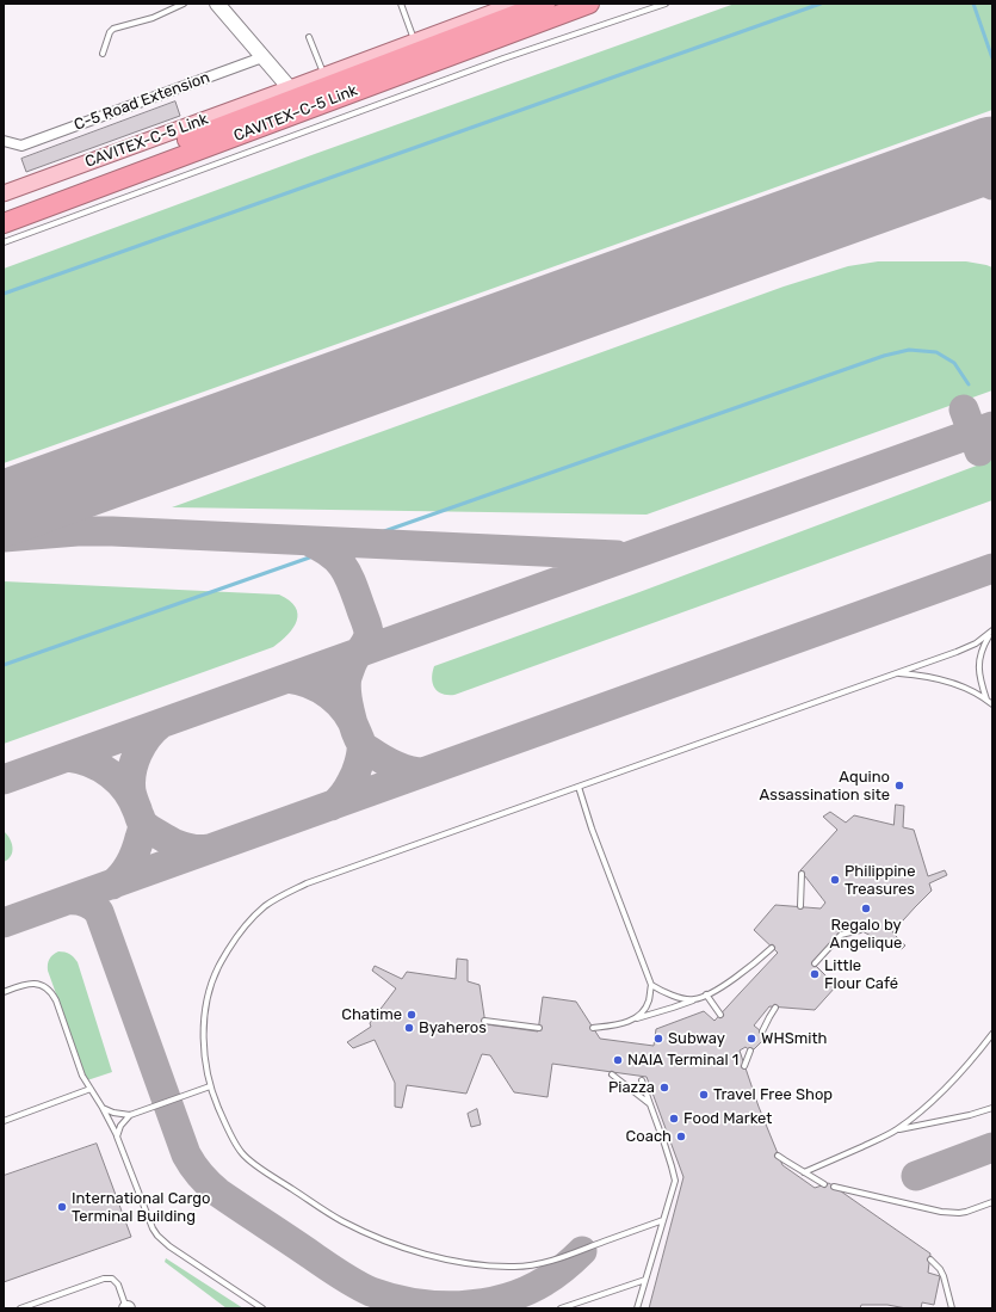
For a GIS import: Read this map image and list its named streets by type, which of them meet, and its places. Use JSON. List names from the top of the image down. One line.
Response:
{"streets":{"highway":["CAVITEX–C-5 Link"],"main road":["CAVITEX-C-5 Link"],"street":["C-5 Road Extension"]},"places":["Aquino Assassination site","Philippine Treasures","Regalo by Angelique","Little Flour Café","Chatime","Byaheros","Subway","WHSmith","NAIA Terminal 1","Piazza","Travel Free Shop","Food Market","Coach","International Cargo Terminal Building"]}
